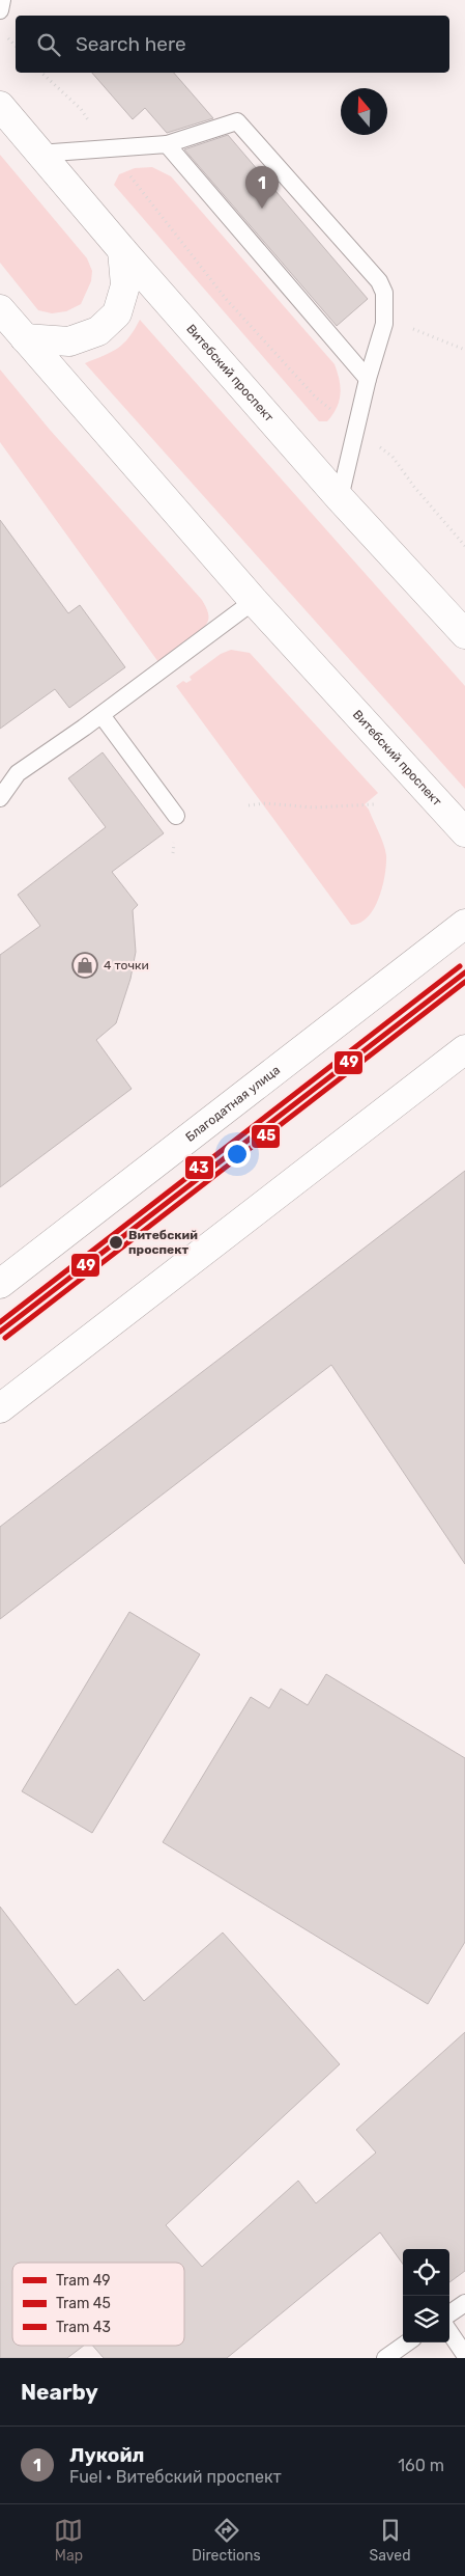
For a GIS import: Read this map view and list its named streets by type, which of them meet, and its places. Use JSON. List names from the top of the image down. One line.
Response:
{"streets":{"main road":["Витебский проспект","Благодатная улица"]},"places":{"shop":["4 точки"],"other":["Витебский проспект"]},"lines":["tram line 43","tram line 49","tram line 45"],"legend":["Tram 49","Tram 45","Tram 43"],"north":"top","page":{"search":"Search here","pins":"1","heading":"Nearby","list":[{"mark":"1","name":"Лукойл","note":"Fuel · Витебский проспект","value":"160 m"}],"nav":["Map","Directions","Saved"]}}
